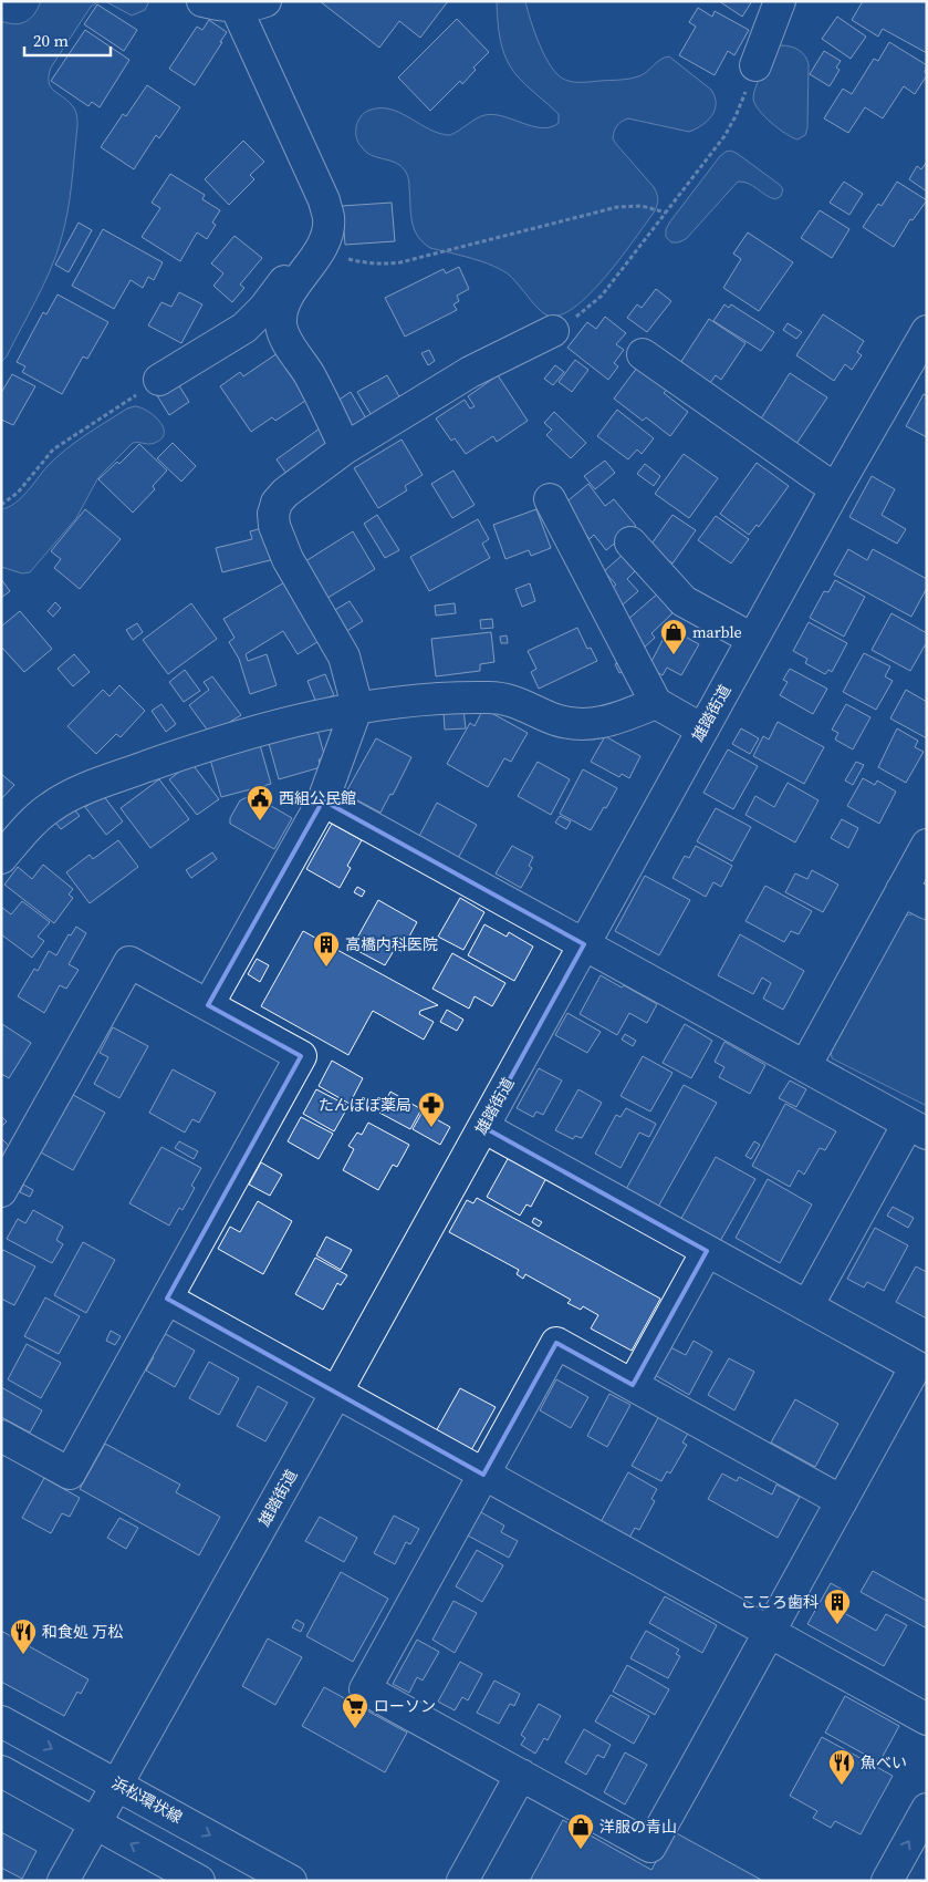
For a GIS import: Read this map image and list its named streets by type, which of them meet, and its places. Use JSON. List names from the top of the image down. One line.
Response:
{"streets":{"street":["雄踏街道","浜松環状線"]},"crossings":[["雄踏街道","浜松環状線"]],"places":{"shop":["marble","洋服の青山"],"public building":["西組公民館"],"building":["高橋内科医院","こころ歯科"],"pharmacy":["たんぽぽ薬局"],"restaurant":["和食処 万松","魚べい"],"supermarket":["ローソン"]},"scale_bar":"20 m"}
